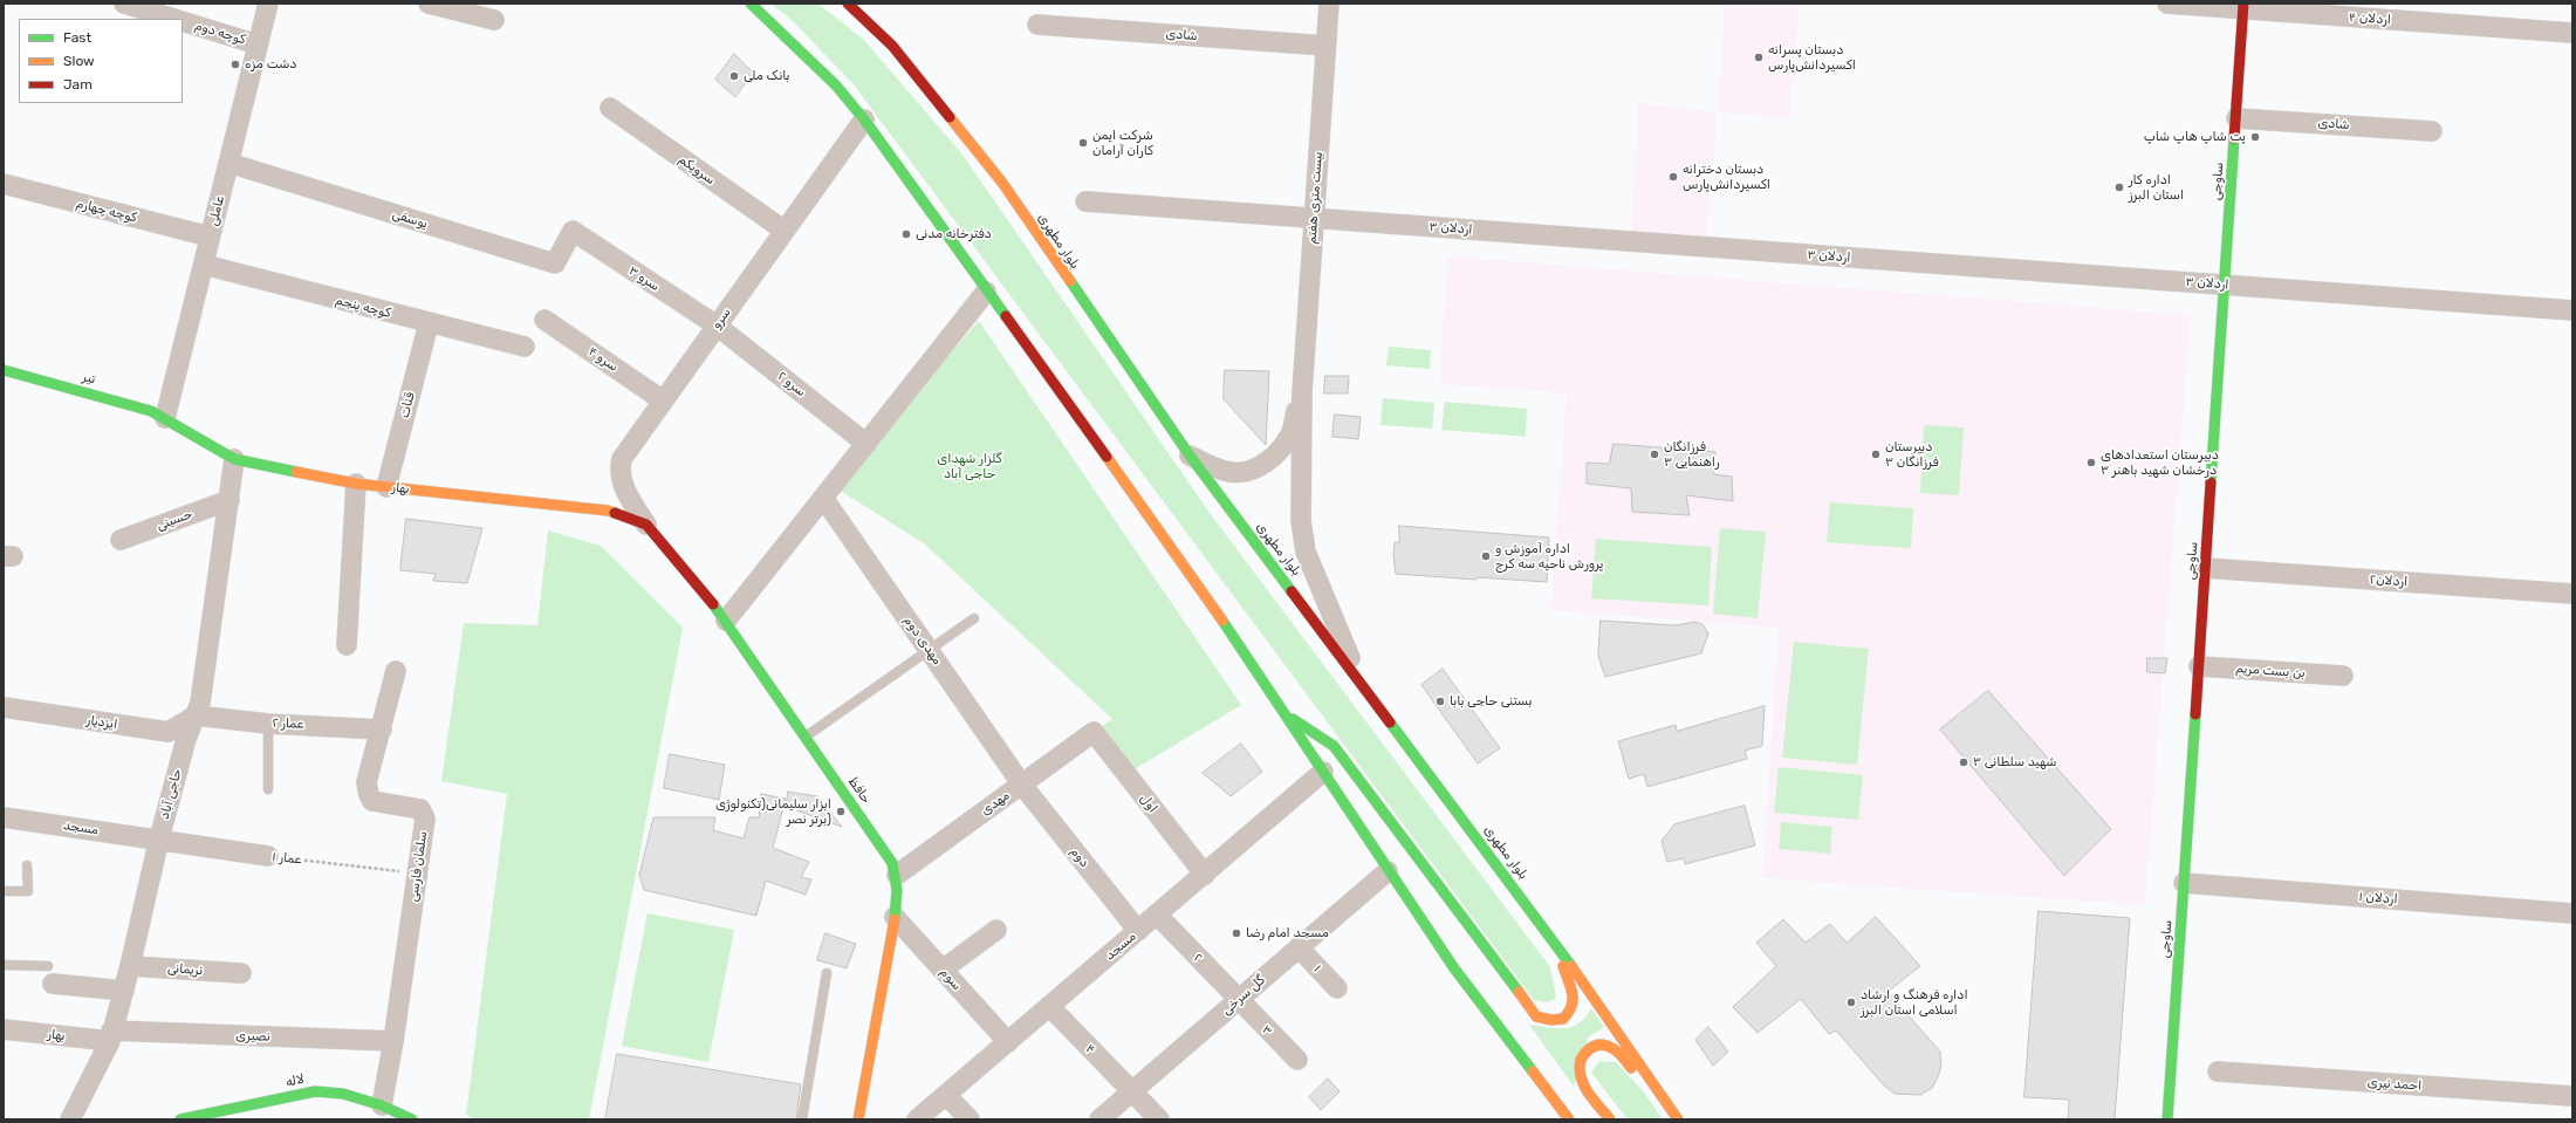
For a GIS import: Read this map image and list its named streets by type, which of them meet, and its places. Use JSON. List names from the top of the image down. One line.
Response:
{"streets":{"main road":["ساوجی","بلوار مطهری","تیر","بهار","حافظ","لاله"],"street":["اردلان ۴","کوچه دوم","شادی","سرویکم","بیست متری هفتم","کوچه چهارم","عاملی","یوسفی","اردلان ۳","سرو ۳","کوچه پنجم","سرو","سرو ۴","سرو ۲","قنات","حسینی","اردلان۲","مهدی دوم","بن بست مریم","ایزدیار","عمار ۲","حاجی آباد","مهدی","اول","مسجد","دوم","عمار ۱","سلمان فارسی","اردلان ۱","۲","۱","نریمانی","سوم","گل سرخی","۳","نصیری","۴","احمد نیری"]},"crossings":[["اردلان ۴","ساوجی"],["کوچه دوم","عاملی"],["شادی","ساوجی"],["شادی","بیست متری هفتم"],["سرویکم","سرو"],["ساوجی","اردلان ۳"],["ساوجی","اردلان۲"],["ساوجی","بن بست مریم"],["ساوجی","اردلان ۱"],["بیست متری هفتم","اردلان ۳"],["کوچه چهارم","عاملی"],["عاملی","یوسفی"],["عاملی","کوچه پنجم"],["عاملی","تیر"],["عاملی","بهار"],["یوسفی","سرو ۳"],["سرو ۳","سرو"],["سرو ۳","سرو ۲"],["کوچه پنجم","قنات"],["سرو","سرو ۴"],["سرو","سرو ۲"],["سرو","بهار"],["سرو","حافظ"],["تیر","بهار"],["قنات","بهار"],["بهار","حافظ"],["بهار","حاجی آباد"],["بهار","نصیری"],["حسینی","حاجی آباد"],["مهدی دوم","مهدی"],["مهدی دوم","دوم"],["ایزدیار","عمار ۲"],["ایزدیار","حاجی آباد"],["عمار ۲","حاجی آباد"],["عمار ۲","سلمان فارسی"],["حافظ","مهدی"],["حاجی آباد","مسجد"],["حاجی آباد","عمار ۱"],["حاجی آباد","نریمانی"],["حاجی آباد","نصیری"],["مهدی","اول"],["مهدی","دوم"],["اول","مسجد"],["مسجد","دوم"],["مسجد","عمار ۱"],["مسجد","۲"],["مسجد","سوم"],["مسجد","۴"],["عمار ۱","سلمان فارسی"],["سلمان فارسی","نصیری"],["سلمان فارسی","لاله"],["۲","گل سرخی"],["۲","۳"],["۱","گل سرخی"],["گل سرخی","۳"],["گل سرخی","۴"]],"parks":["گلزار شهدای حاجی آباد"],"places":["دبستان پسرانه اکسیر‌دانش‌پارس","دشت مزه","بانک ملی","پت شاپ هاپ شاپ","شرکت ایمن کاران آرامان","دبستان دخترانه اکسیردانش‌پارس","اداره کار استان البرز","دفترخانه مدنی","فرزانگان ۳ راهنمایی","دبیرستان فرزانگان ۳","دبیرستان استعدادهای درخشان شهید باهنر ۳","اداره آموزش و پرورش ناحیه سه کرج","بستنی حاجی بابا","شهید سلطانی ۳","ابزار سلیمانی(تکنولوژی برتر نصر)","مسجد امام رضا","اداره فرهنگ و ارشاد اسلامی استان البرز"],"legend":["Fast","Slow","Jam"]}
